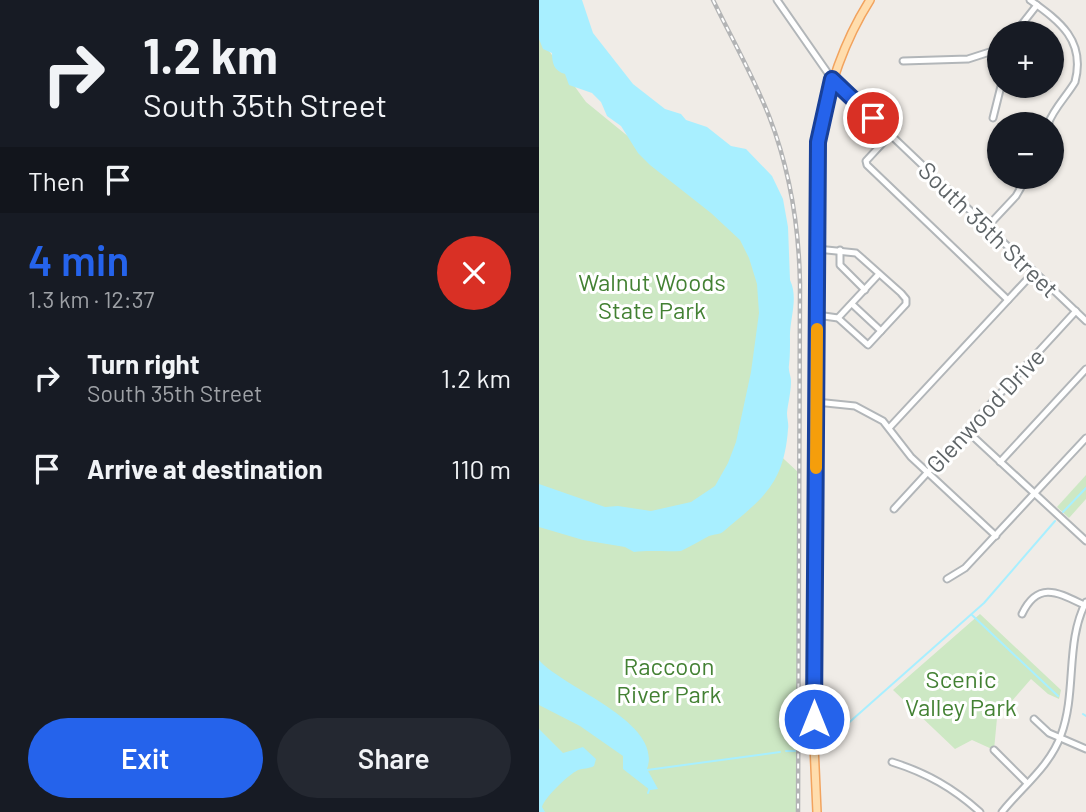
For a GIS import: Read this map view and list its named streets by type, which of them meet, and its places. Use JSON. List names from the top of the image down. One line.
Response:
{"streets":{"street":["South 35th Street","Glenwood Drive"]},"crossings":[["South 35th Street","Glenwood Drive"]],"parks":["Walnut Woods State Park","Raccoon River Park","Scenic Valley Park"],"page":{"turn":["1.2 km","South 35th Street"],"map_buttons":["+","−"],"then":"Then","heading":["4 min","1.3 km · 12:37"],"list":[{"name":"Turn right","note":"South 35th Street","value":"1.2 km"},{"name":"Arrive at destination","value":"110 m"}],"buttons":["Exit","Share"]}}
